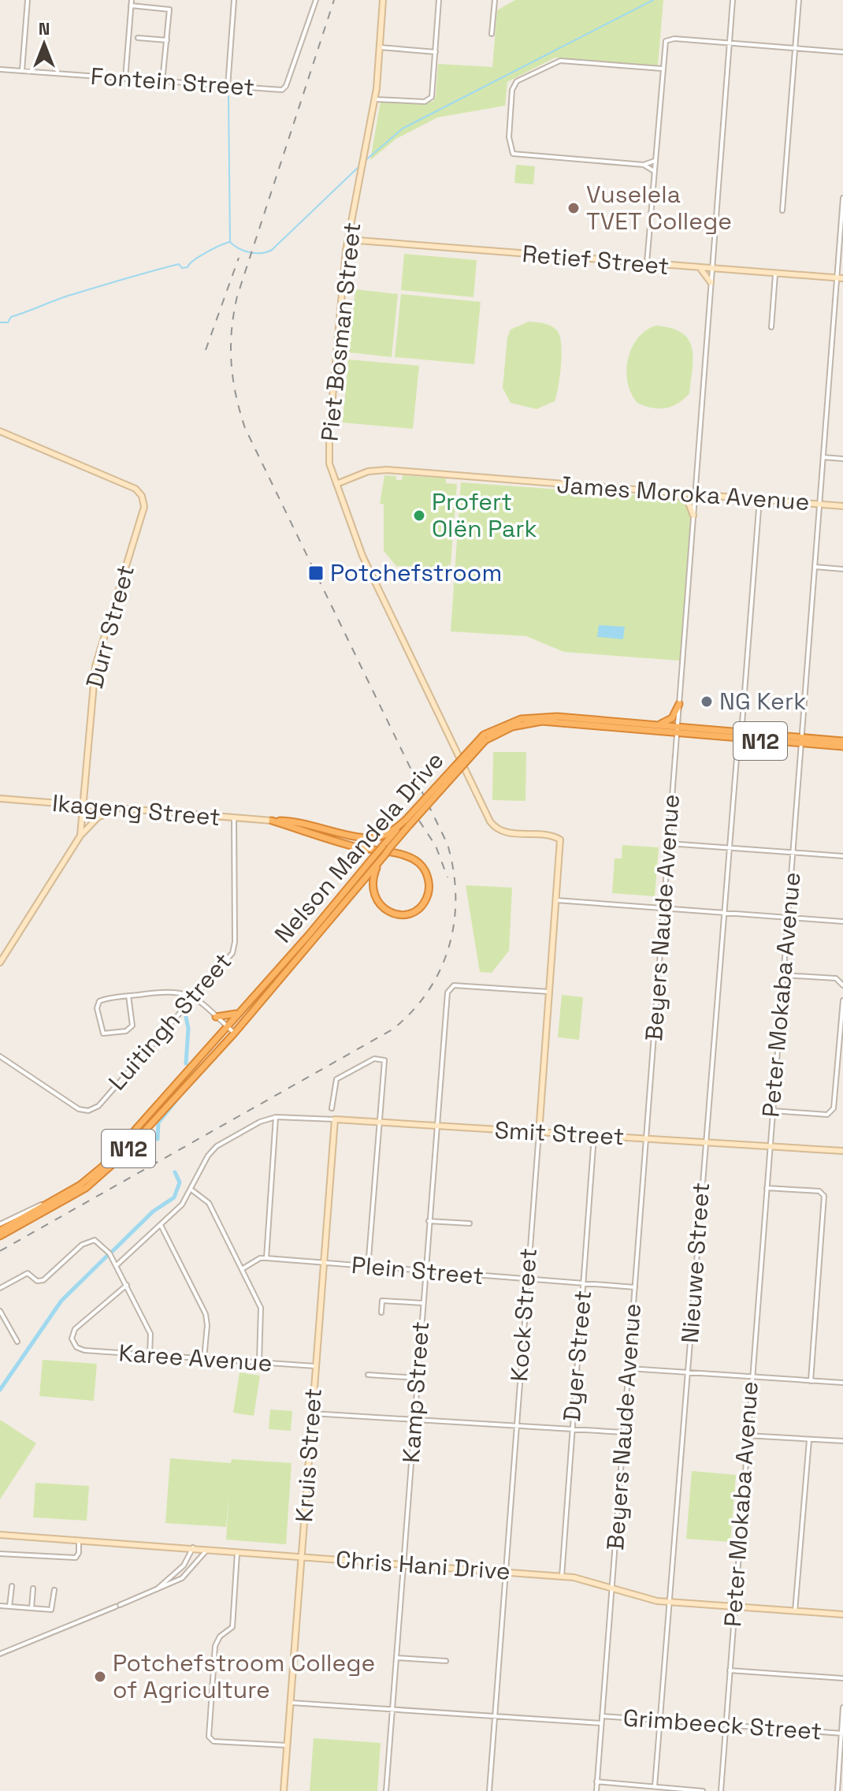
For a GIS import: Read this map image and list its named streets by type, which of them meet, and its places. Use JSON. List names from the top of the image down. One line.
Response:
{"streets":{"highway":["N12","Nelson Mandela Drive"],"street":["Fontein Street","Retief Street","Piet Bosman Street","James Moroka Avenue","Durr Street","Ikageng Street","Beyers Naude Avenue","Peter Mokaba Avenue","Luitingh Street","Smit Street","Nieuwe Street","Plein Street","Kock Street","Dyer Street","Karee Avenue","Kamp Street","Kruis Street","Chris Hani Drive","Grimbeeck Street"]},"crossings":[["Retief Street","Piet Bosman Street"],["Retief Street","Beyers Naude Avenue"],["Retief Street","Peter Mokaba Avenue"],["Piet Bosman Street","James Moroka Avenue"],["Piet Bosman Street","Kock Street"],["James Moroka Avenue","Beyers Naude Avenue"],["James Moroka Avenue","Peter Mokaba Avenue"],["James Moroka Avenue","Nieuwe Street"],["Durr Street","Ikageng Street"],["Ikageng Street","Luitingh Street"],["Nelson Mandela Drive","Beyers Naude Avenue"],["Nelson Mandela Drive","Peter Mokaba Avenue"],["Nelson Mandela Drive","Nieuwe Street"],["Beyers Naude Avenue","Smit Street"],["Beyers Naude Avenue","Plein Street"],["Beyers Naude Avenue","Chris Hani Drive"],["Beyers Naude Avenue","Grimbeeck Street"],["Peter Mokaba Avenue","Smit Street"],["Peter Mokaba Avenue","Chris Hani Drive"],["Peter Mokaba Avenue","Grimbeeck Street"],["Smit Street","Nieuwe Street"],["Smit Street","Kock Street"],["Smit Street","Dyer Street"],["Smit Street","Kamp Street"],["Smit Street","Kruis Street"],["Nieuwe Street","Chris Hani Drive"],["Nieuwe Street","Grimbeeck Street"],["Plein Street","Kock Street"],["Plein Street","Dyer Street"],["Plein Street","Kamp Street"],["Plein Street","Kruis Street"],["Kock Street","Kamp Street"],["Kock Street","Chris Hani Drive"],["Kock Street","Grimbeeck Street"],["Dyer Street","Chris Hani Drive"],["Karee Avenue","Kruis Street"],["Kamp Street","Chris Hani Drive"],["Kamp Street","Grimbeeck Street"],["Kruis Street","Chris Hani Drive"],["Kruis Street","Grimbeeck Street"]],"places":{"other":["Vuselela TVET College","Profert Olën Park","NG Kerk","Potchefstroom College of Agriculture"],"transit":["Potchefstroom"]},"north":"top"}
